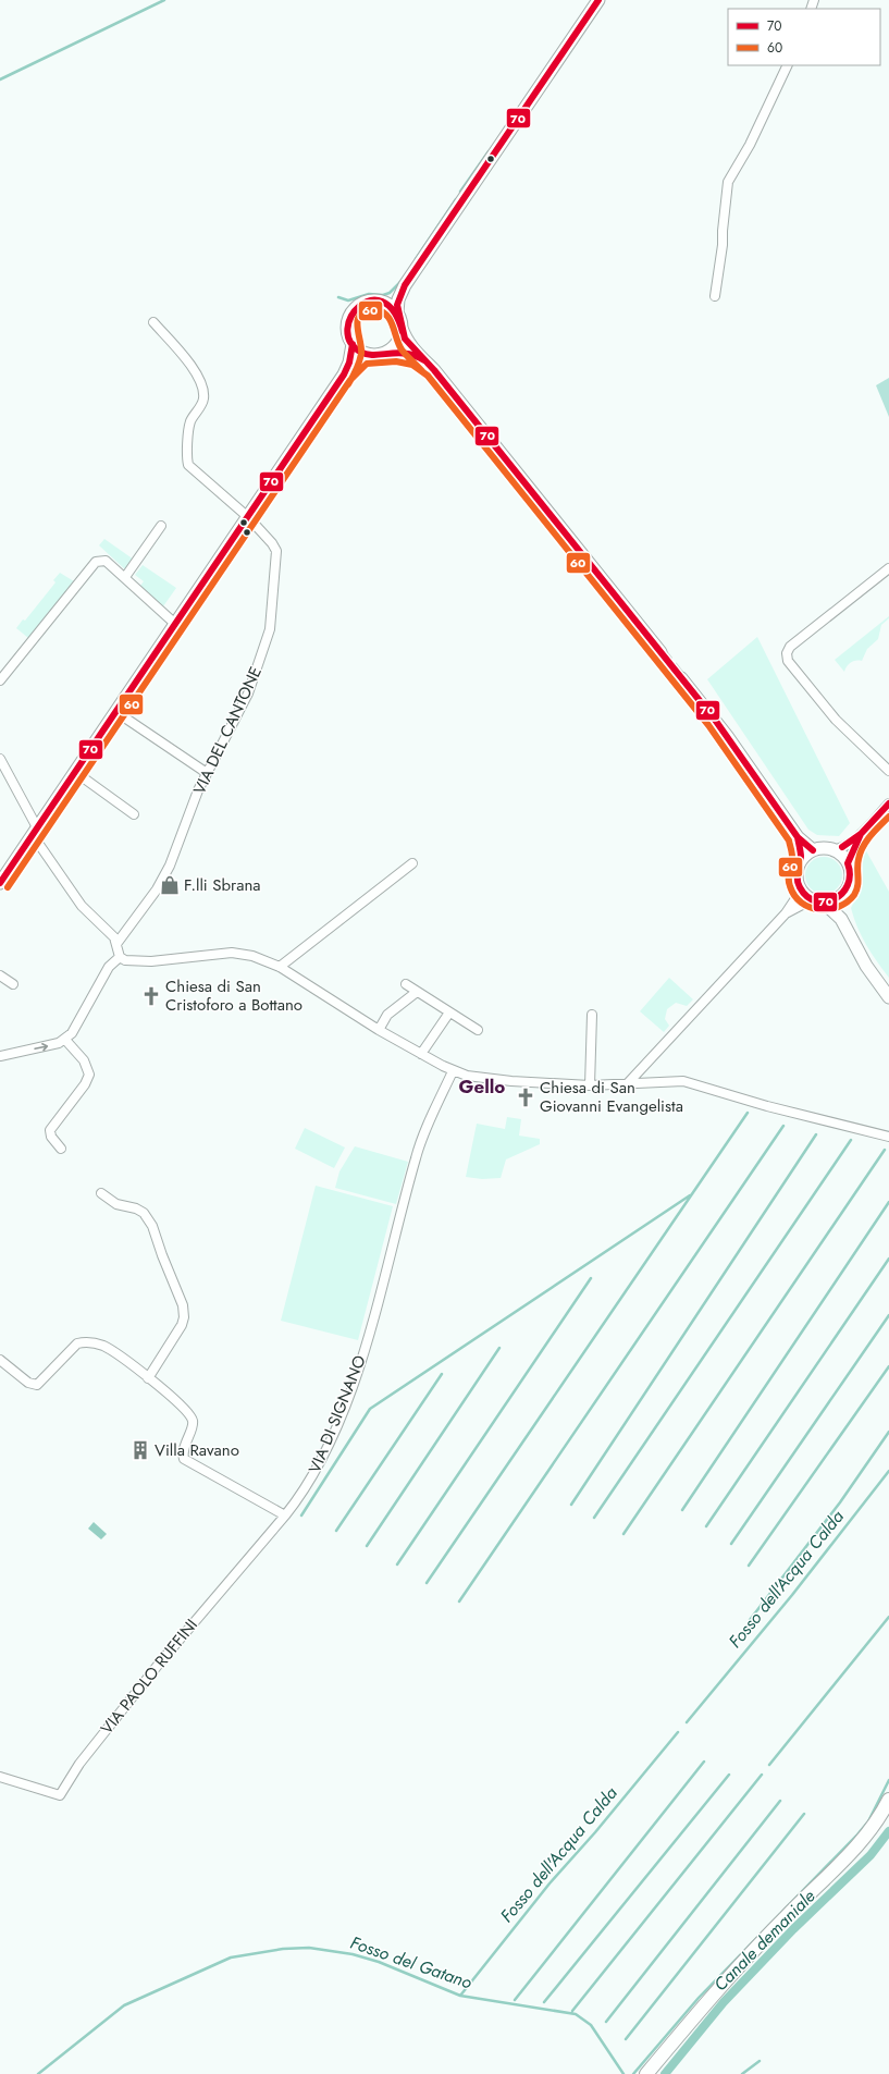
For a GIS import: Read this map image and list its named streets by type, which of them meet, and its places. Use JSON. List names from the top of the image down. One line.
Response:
{"streets":{"street":["VIA DEL CANTONE","VIA DI SIGNANO","VIA PAOLO RUFFINI"]},"crossings":[["VIA DI SIGNANO","VIA PAOLO RUFFINI"]],"districts":["Gello"],"water":["Fosso dell'Acqua Calda","Canale demaniale","Fosso del Gatano"],"places":{"shop":["F.lli Sbrana"],"church":["Chiesa di San Cristoforo a Bottano","Chiesa di San Giovanni Evangelista"],"building":["Villa Ravano"]},"lines":["transit line 70","transit line 60"],"legend":["70","60"]}
